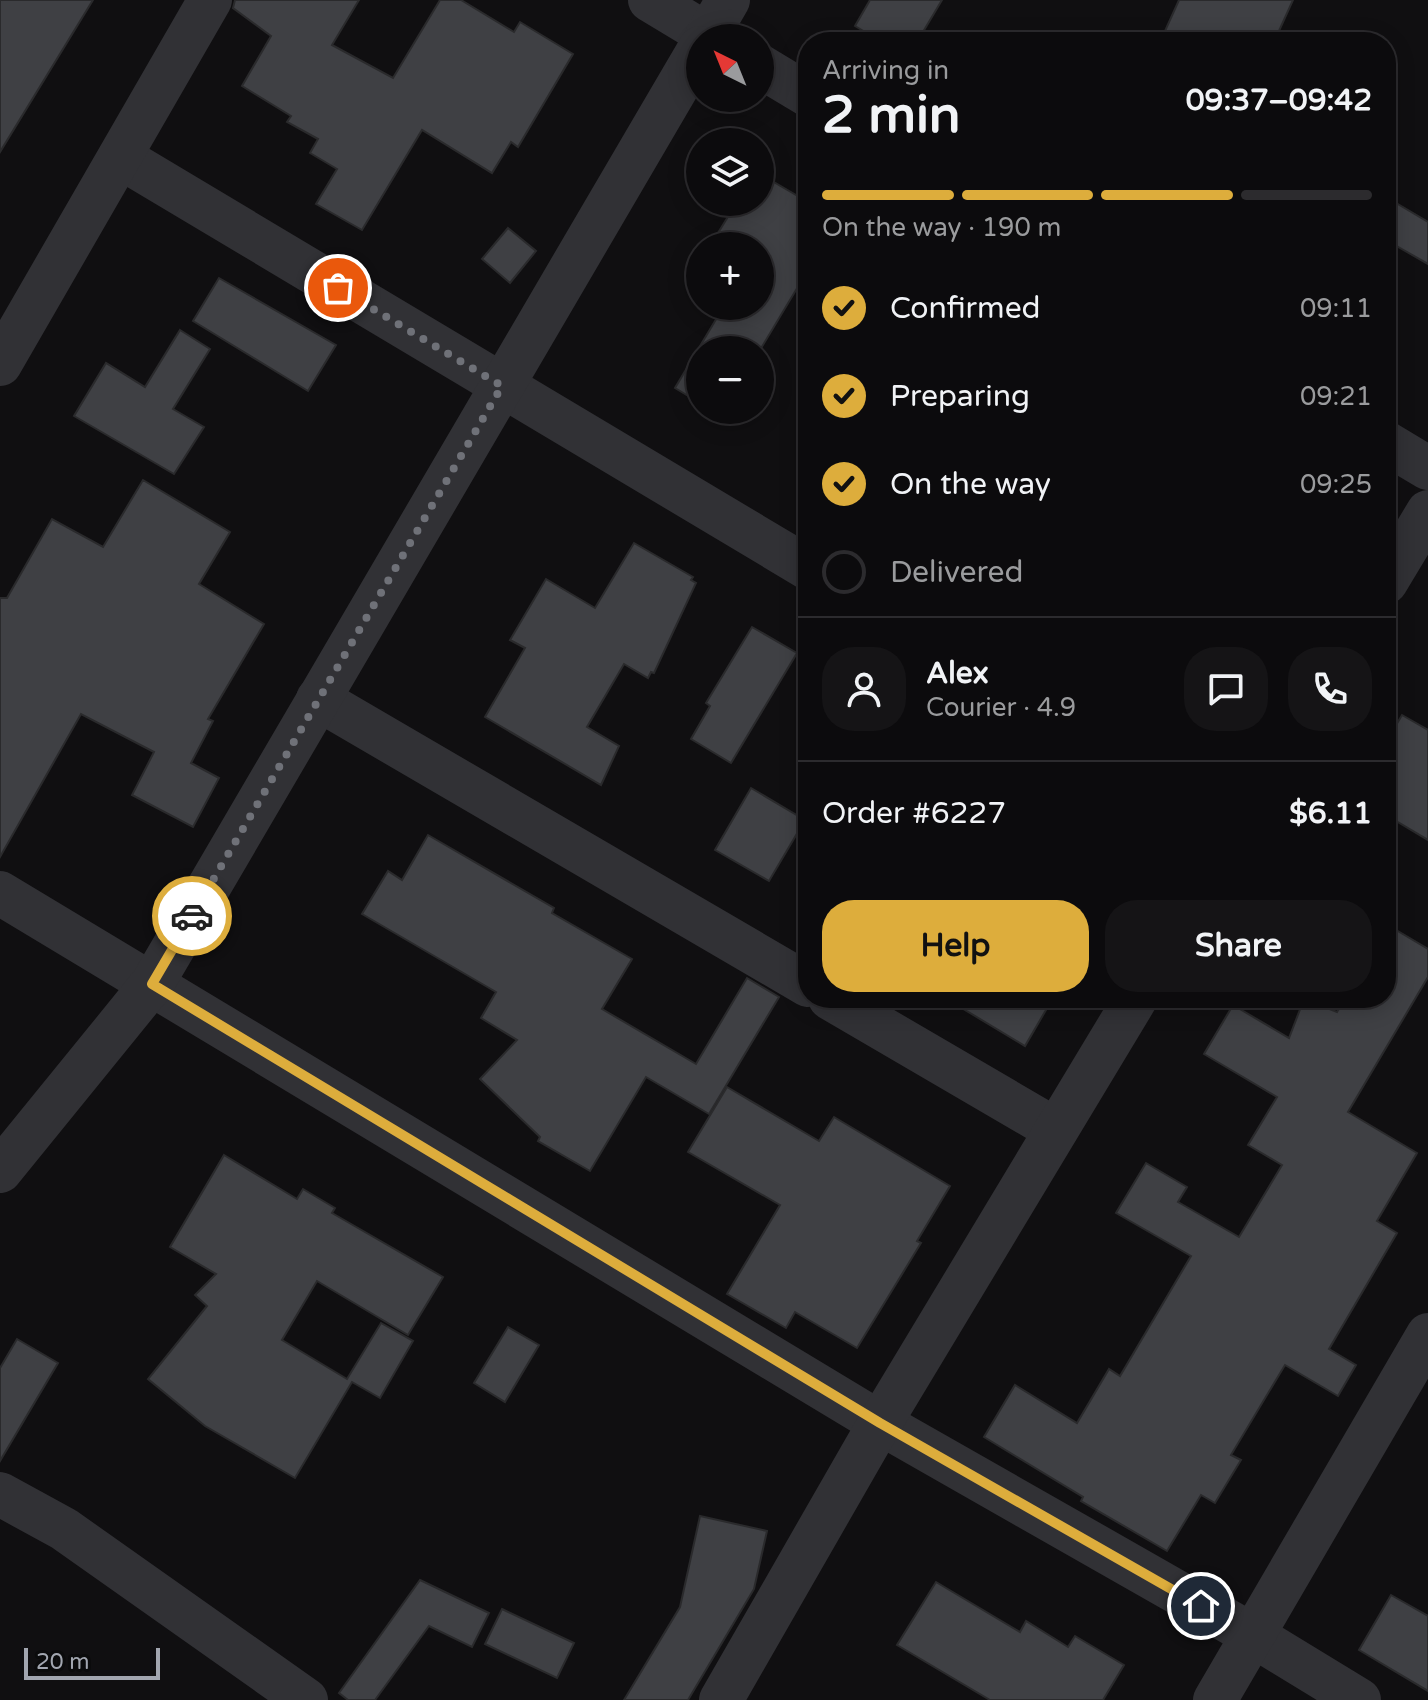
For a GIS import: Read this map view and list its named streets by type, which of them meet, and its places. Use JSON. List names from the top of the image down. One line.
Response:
{"scale_bar":"20 m","north":"top left","page":{"map_buttons":["+","−"],"heading":["2 min","Arriving in","09:37–09:42"],"panel":["Alex","Courier · 4.9","Order #6227","$6.11"],"bar":"On the way · 190 m","list":[["Confirmed","09:11"],["Preparing","09:21"],["On the way","09:25"],"Delivered"],"buttons":["Help","Share"],"scale":"20 m"}}
